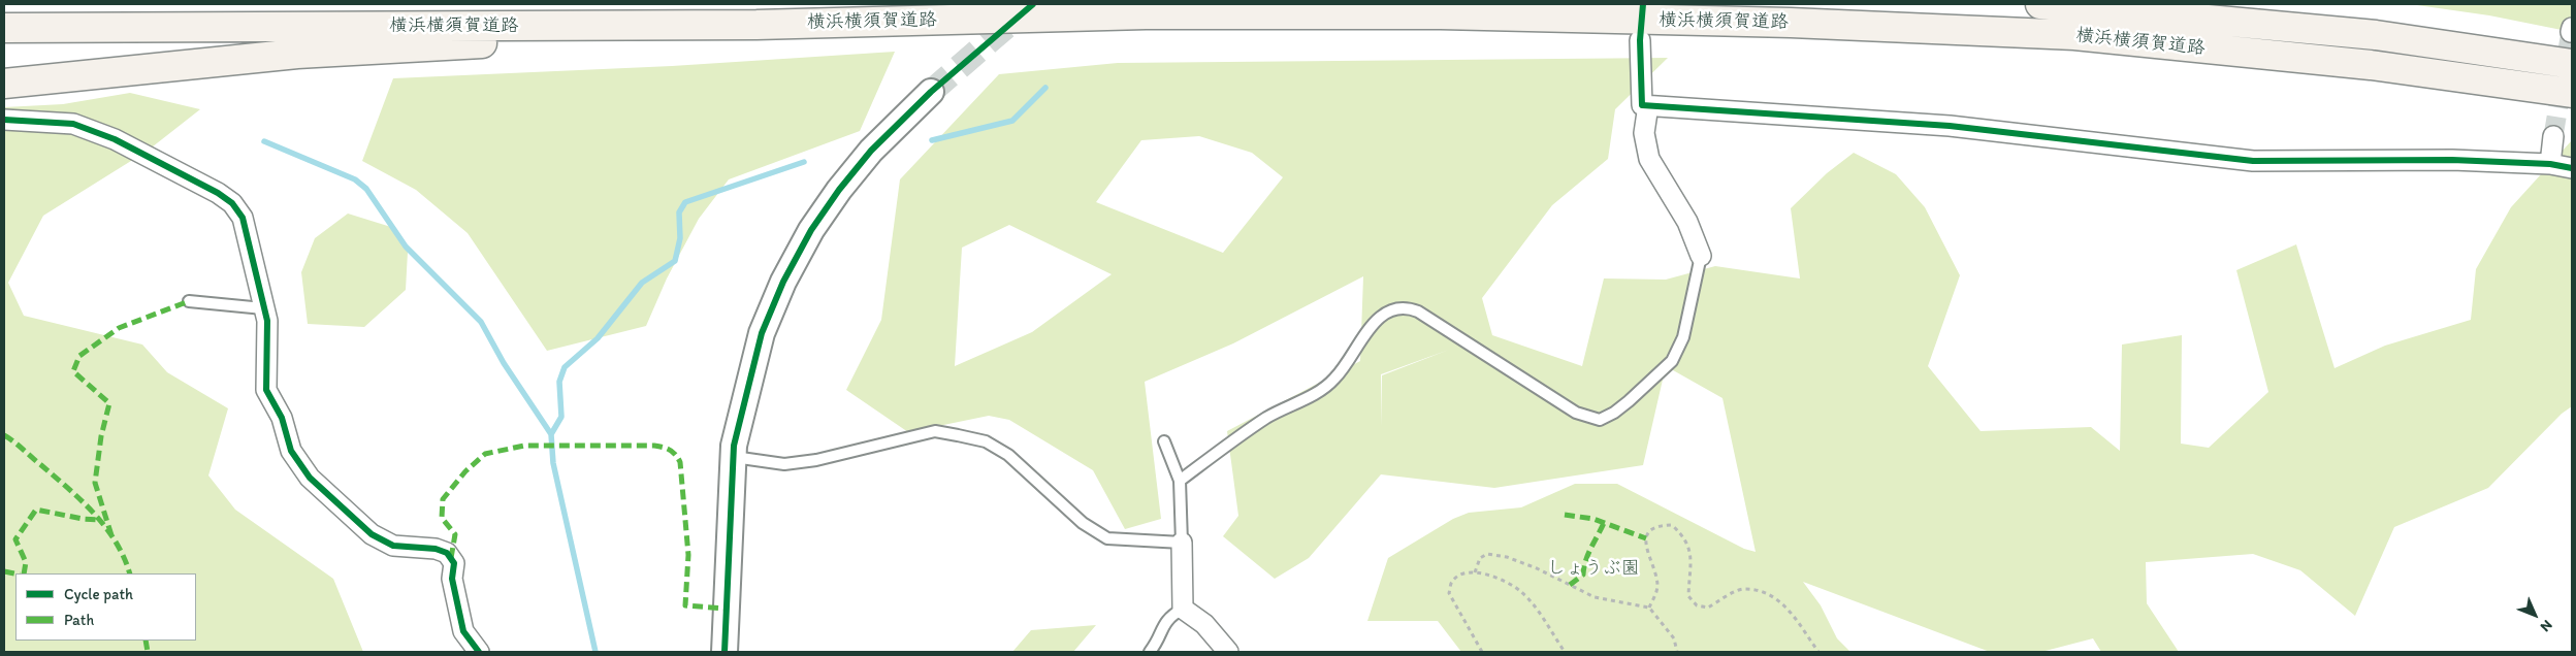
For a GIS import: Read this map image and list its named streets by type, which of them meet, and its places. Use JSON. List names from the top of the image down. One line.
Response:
{"streets":{"highway":["横浜横須賀道路"]},"parks":["しょうぶ園"],"legend":["Cycle path","Path"],"north":"bottom right"}
